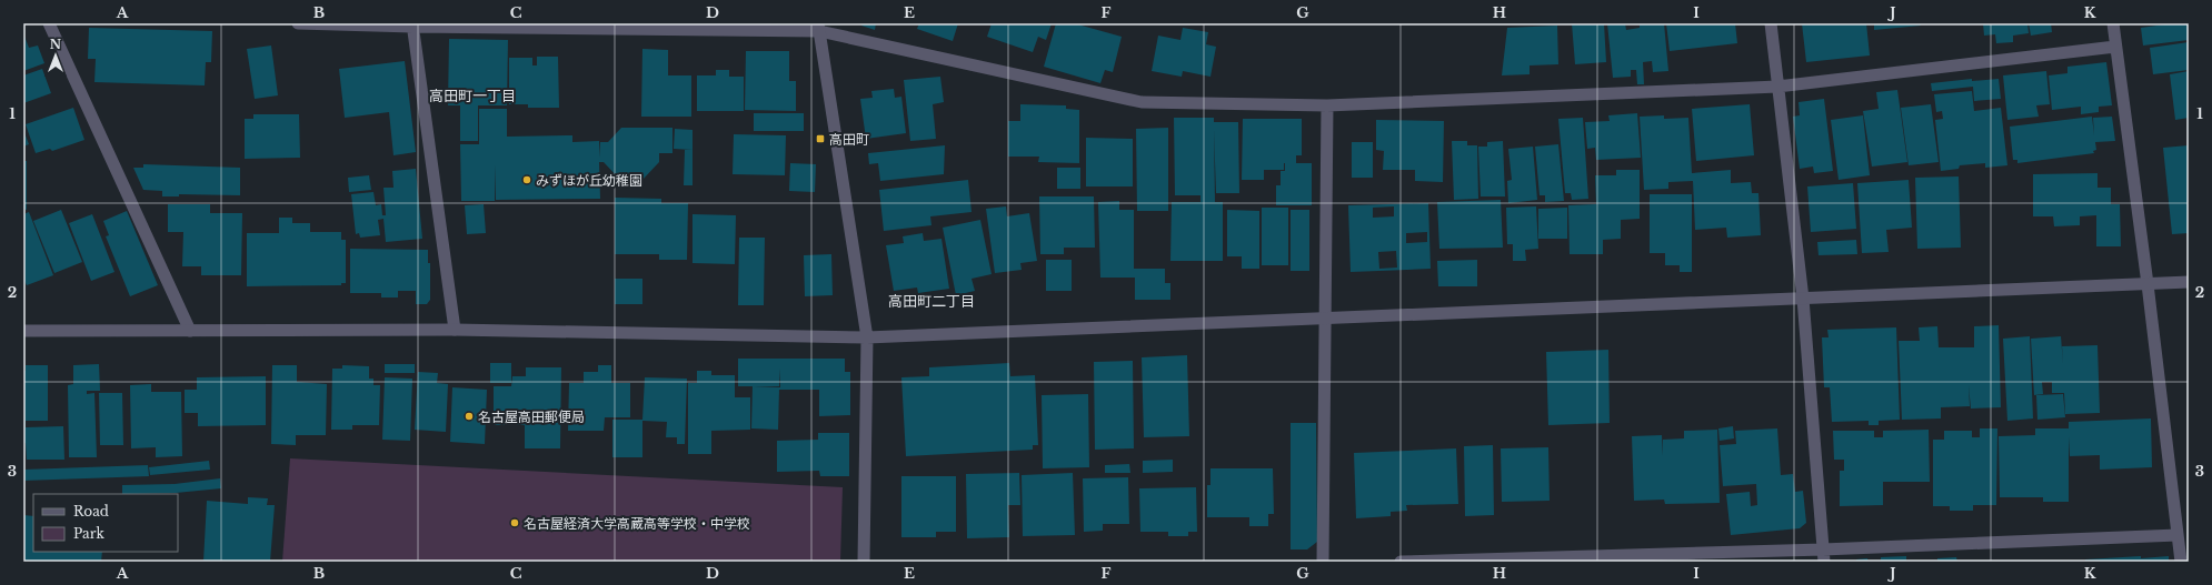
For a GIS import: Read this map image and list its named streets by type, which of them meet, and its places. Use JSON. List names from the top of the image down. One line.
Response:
{"districts":["高田町一丁目","高田町二丁目"],"places":{"transit":["高田町"],"other":["みずほが丘幼稚園","名古屋高田郵便局","名古屋経済大学高蔵高等学校・中学校"]},"legend":["Road","Park"],"north":"top","grid":{"columns":["A","B","C","D","E","F","G","H","I","J","K"],"rows":["1","2","3"]}}
